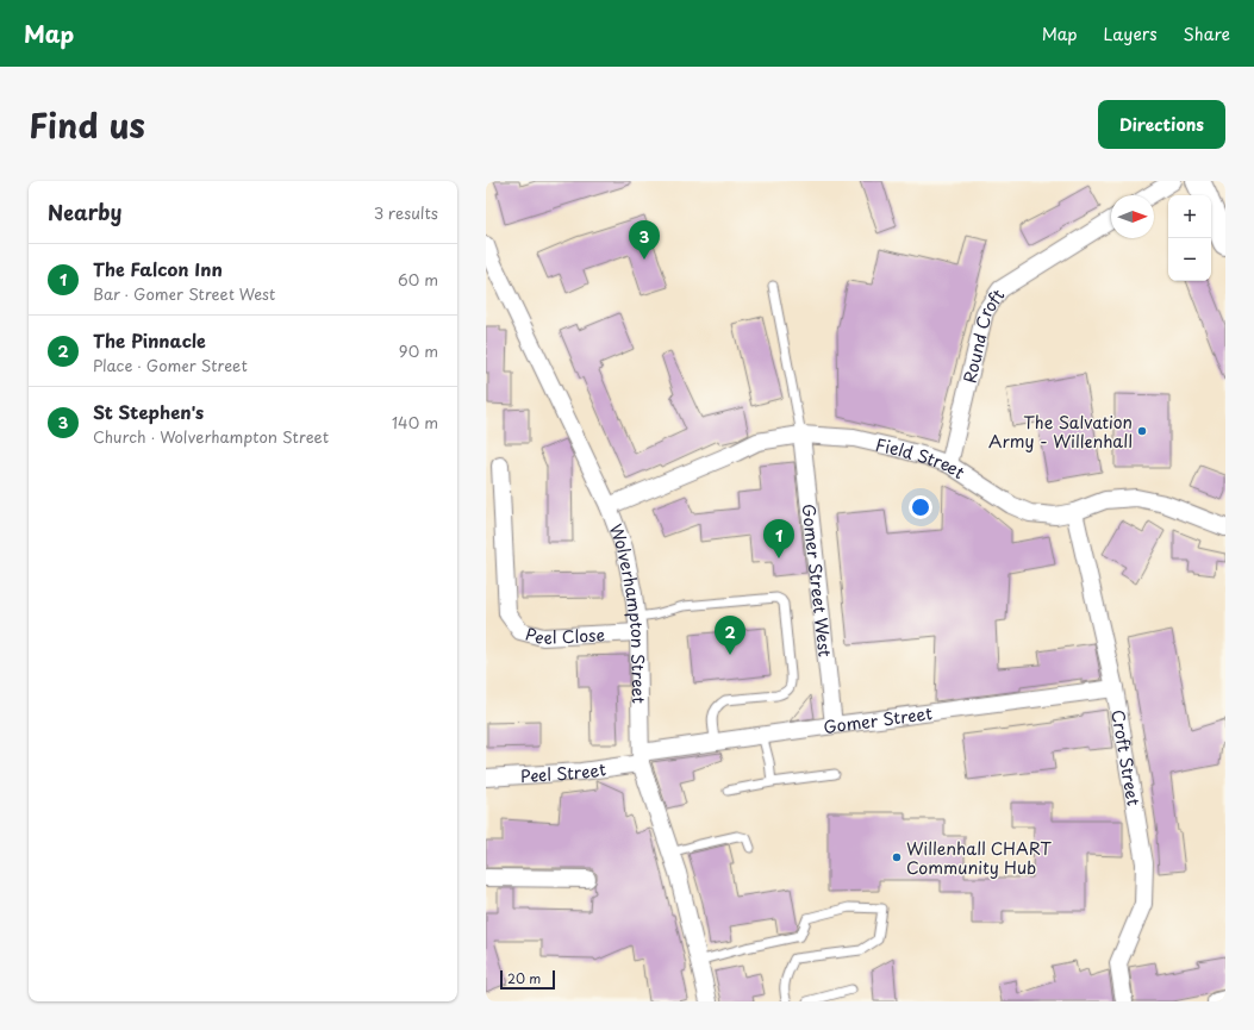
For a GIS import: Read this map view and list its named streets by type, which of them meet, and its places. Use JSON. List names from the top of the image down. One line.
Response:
{"streets":{"street":["Round Croft","Field Street","Gomer Street West","Wolverhampton Street","Peel Close","Gomer Street","Croft Street","Peel Street"]},"crossings":[["Round Croft","Field Street"],["Field Street","Gomer Street West"],["Field Street","Wolverhampton Street"],["Field Street","Croft Street"],["Gomer Street West","Gomer Street"],["Wolverhampton Street","Peel Close"],["Wolverhampton Street","Gomer Street"],["Wolverhampton Street","Peel Street"],["Gomer Street","Croft Street"],["Gomer Street","Peel Street"]],"places":["The Salvation Army - Willenhall","Willenhall CHART Community Hub"],"scale_bar":"20 m","north":"right","page":{"header":"Map","nav":["Map","Layers","Share"],"title":"Find us","buttons":"Directions","heading":["Nearby","3 results"],"map_buttons":["+","−"],"pins":["3","1","2"],"list":[{"mark":"1","name":"The Falcon Inn","note":"Bar · Gomer Street West","value":"60 m"},{"mark":"2","name":"The Pinnacle","note":"Place · Gomer Street","value":"90 m"},{"mark":"3","name":"St Stephen's","note":"Church · Wolverhampton Street","value":"140 m"}],"scale":"20 m"}}
